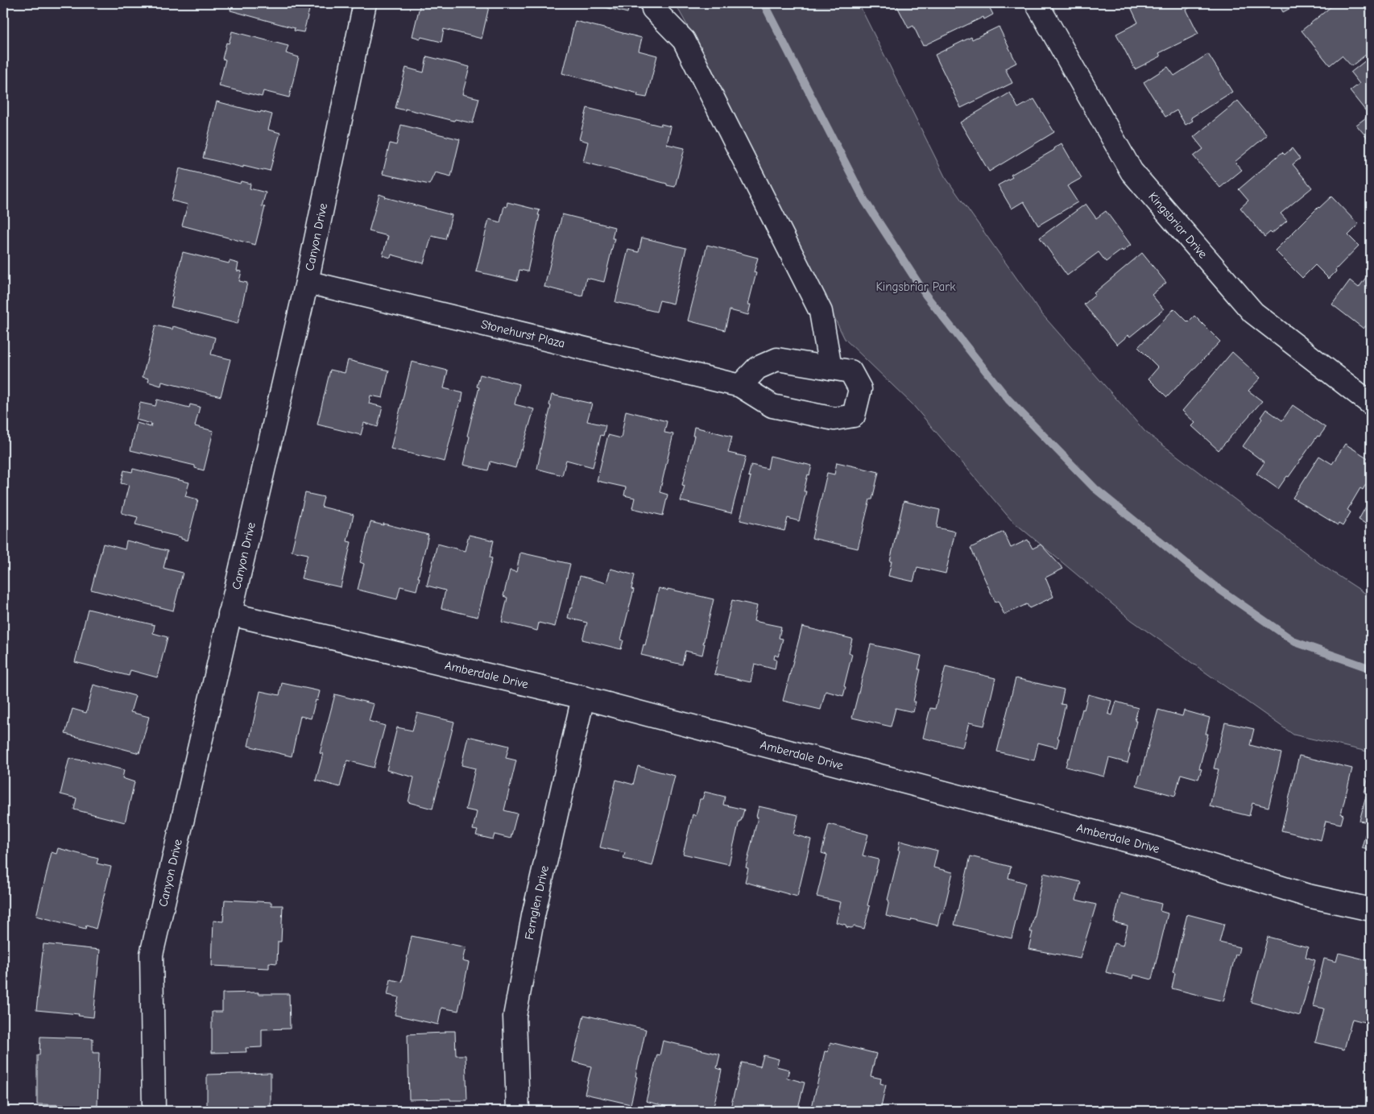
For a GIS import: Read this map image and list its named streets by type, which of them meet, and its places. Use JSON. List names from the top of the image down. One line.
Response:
{"streets":{"street":["Kingsbriar Drive","Canyon Drive","Stonehurst Plaza","Amberdale Drive","Fernglen Drive"]},"crossings":[["Canyon Drive","Stonehurst Plaza"],["Canyon Drive","Amberdale Drive"],["Amberdale Drive","Fernglen Drive"]],"parks":["Kingsbriar Park"]}
